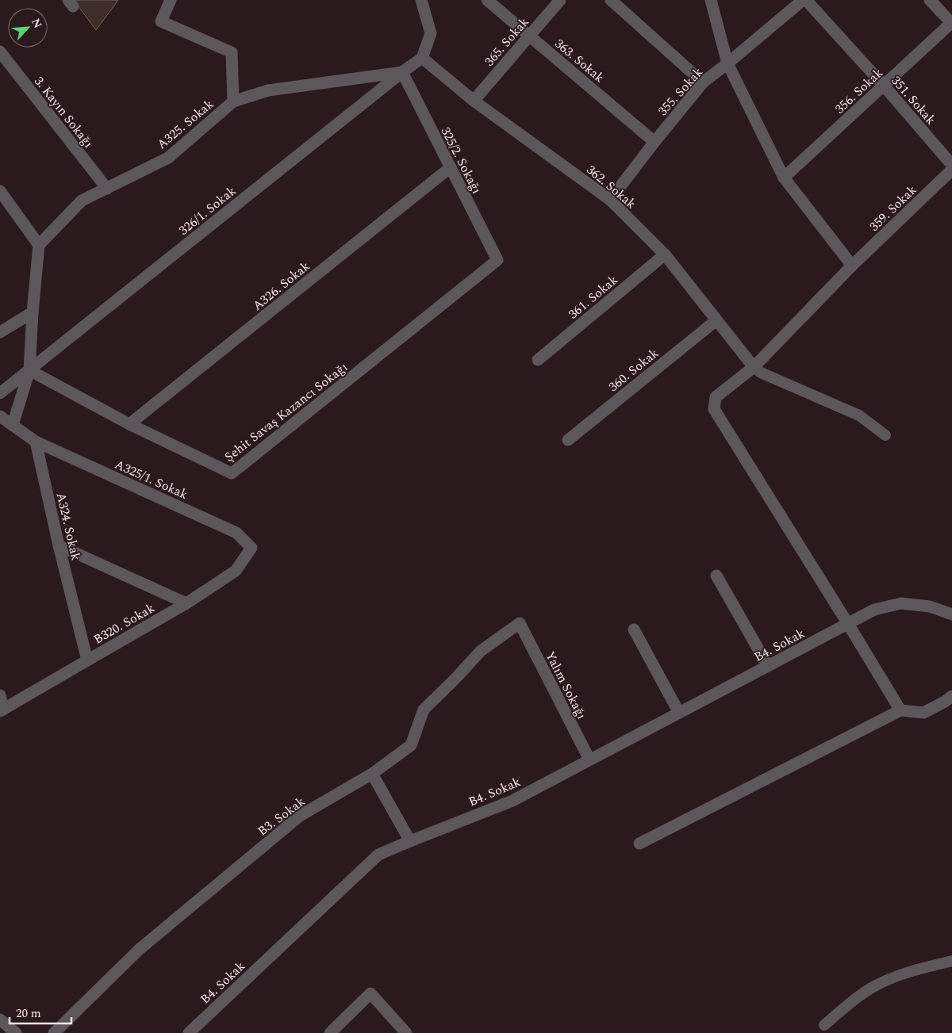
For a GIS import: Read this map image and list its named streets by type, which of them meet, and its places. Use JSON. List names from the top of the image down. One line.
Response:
{"streets":{"street":["365. Sokak","363. Sokak","356. Sokak","355. Sokak","351. Sokak","3. Kayın Sokağı","A325. Sokak","325/2. Sokağı","362. Sokak","359. Sokak","326/1. Sokak","A326. Sokak","361. Sokak","360. Sokak","Şehit Savaş Kazancı Sokağı","A325/1. Sokak","A324. Sokak","B320. Sokak","B4. Sokak","Yalım Sokağı","B3. Sokak"]},"crossings":[["365. Sokak","363. Sokak"],["365. Sokak","362. Sokak"],["363. Sokak","355. Sokak"],["356. Sokak","351. Sokak"],["355. Sokak","362. Sokak"],["3. Kayın Sokağı","A325. Sokak"],["A325. Sokak","325/2. Sokağı"],["A325. Sokak","362. Sokak"],["A325. Sokak","326/1. Sokak"],["325/2. Sokağı","326/1. Sokak"],["325/2. Sokağı","A326. Sokak"],["325/2. Sokağı","Şehit Savaş Kazancı Sokağı"],["362. Sokak","359. Sokak"],["362. Sokak","361. Sokak"],["362. Sokak","360. Sokak"],["326/1. Sokak","Şehit Savaş Kazancı Sokağı"],["A326. Sokak","Şehit Savaş Kazancı Sokağı"],["A325/1. Sokak","A324. Sokak"],["A325/1. Sokak","B320. Sokak"],["A324. Sokak","B320. Sokak"],["B4. Sokak","Yalım Sokağı"],["Yalım Sokağı","B3. Sokak"]],"scale_bar":"20 m","north":"top right"}
